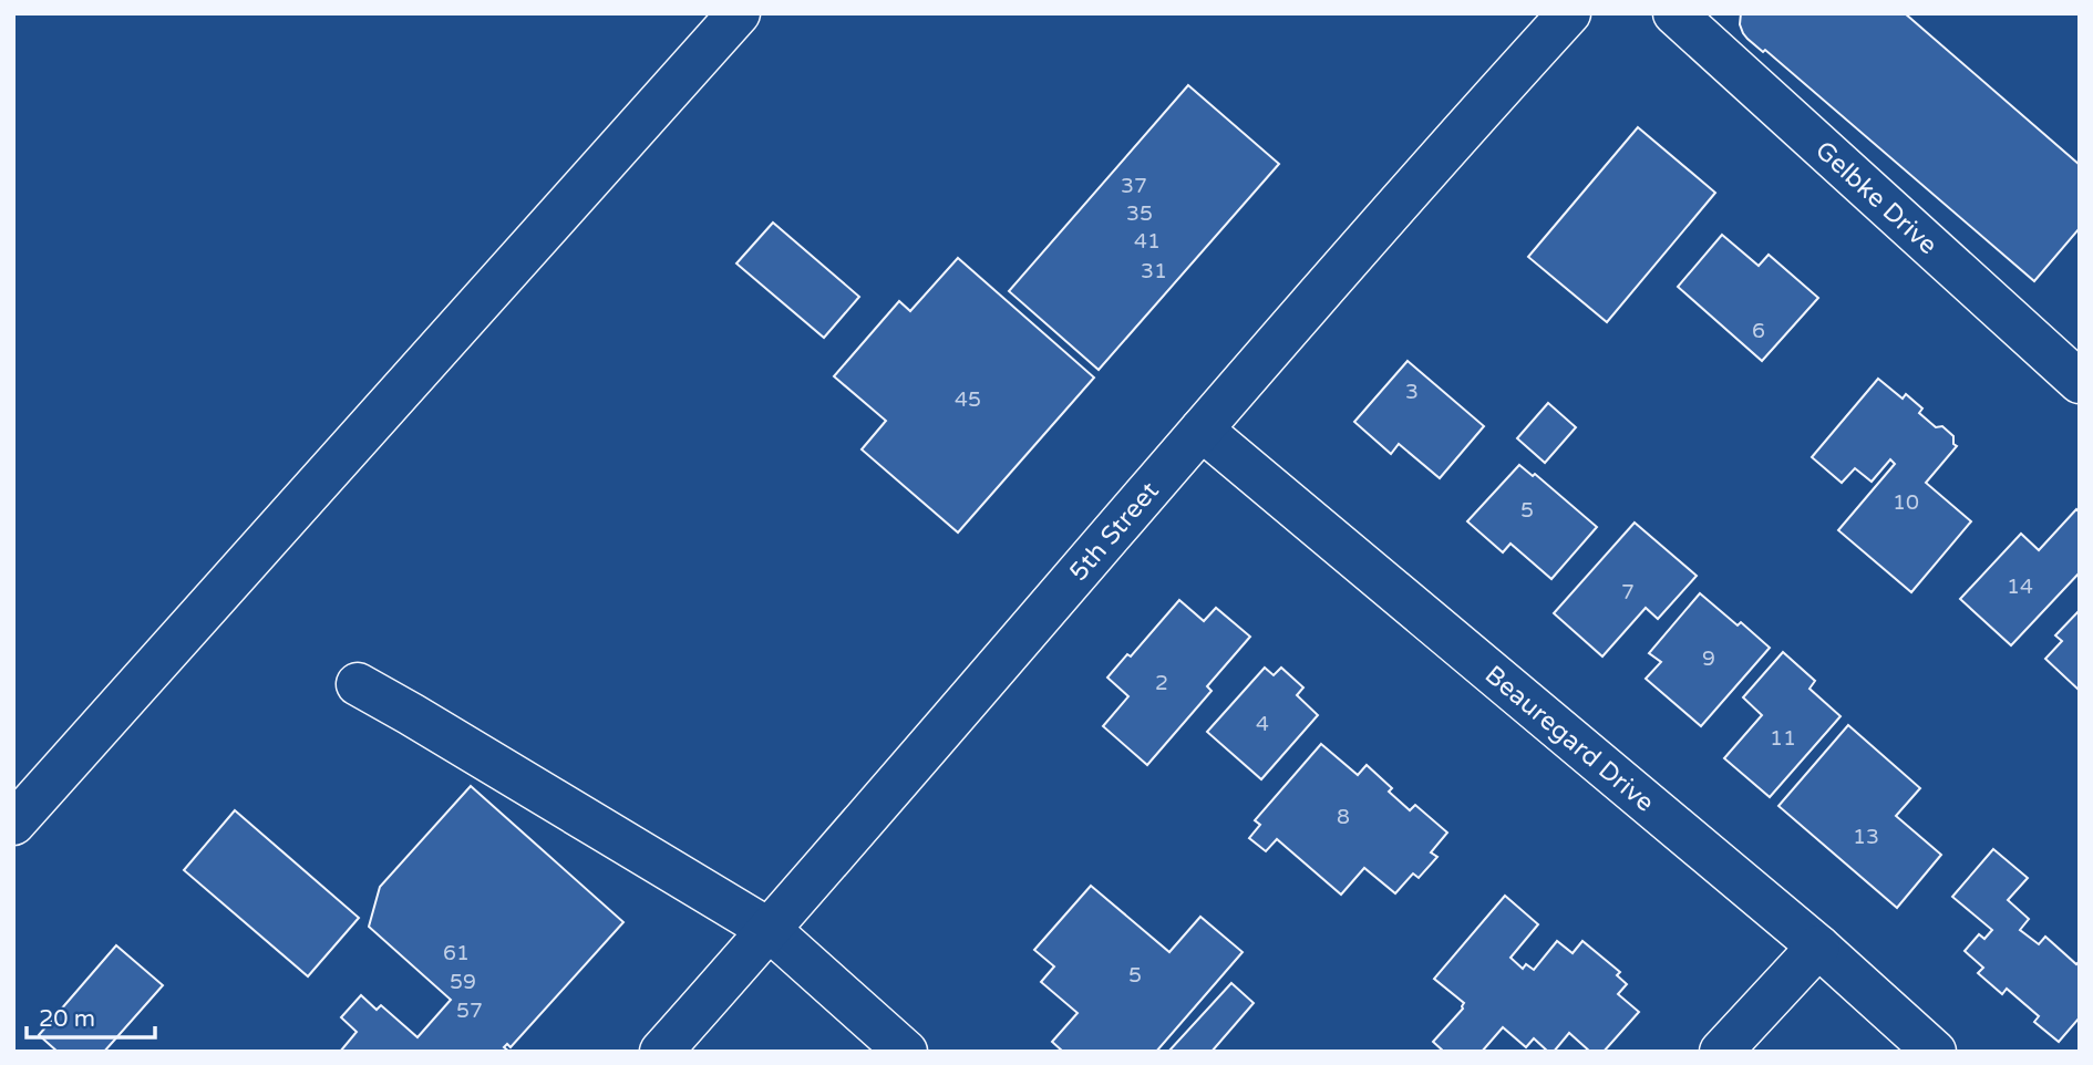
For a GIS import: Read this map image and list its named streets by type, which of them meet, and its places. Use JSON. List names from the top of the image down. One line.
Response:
{"streets":{"street":["Gelbke Drive","5th Street","Beauregard Drive"]},"crossings":[["5th Street","Beauregard Drive"]],"house_numbers":["37","35","41","31","6","3","45","10","5","14","7","9","2","4","11","8","13","61","5","59","57"],"scale_bar":"20 m"}
